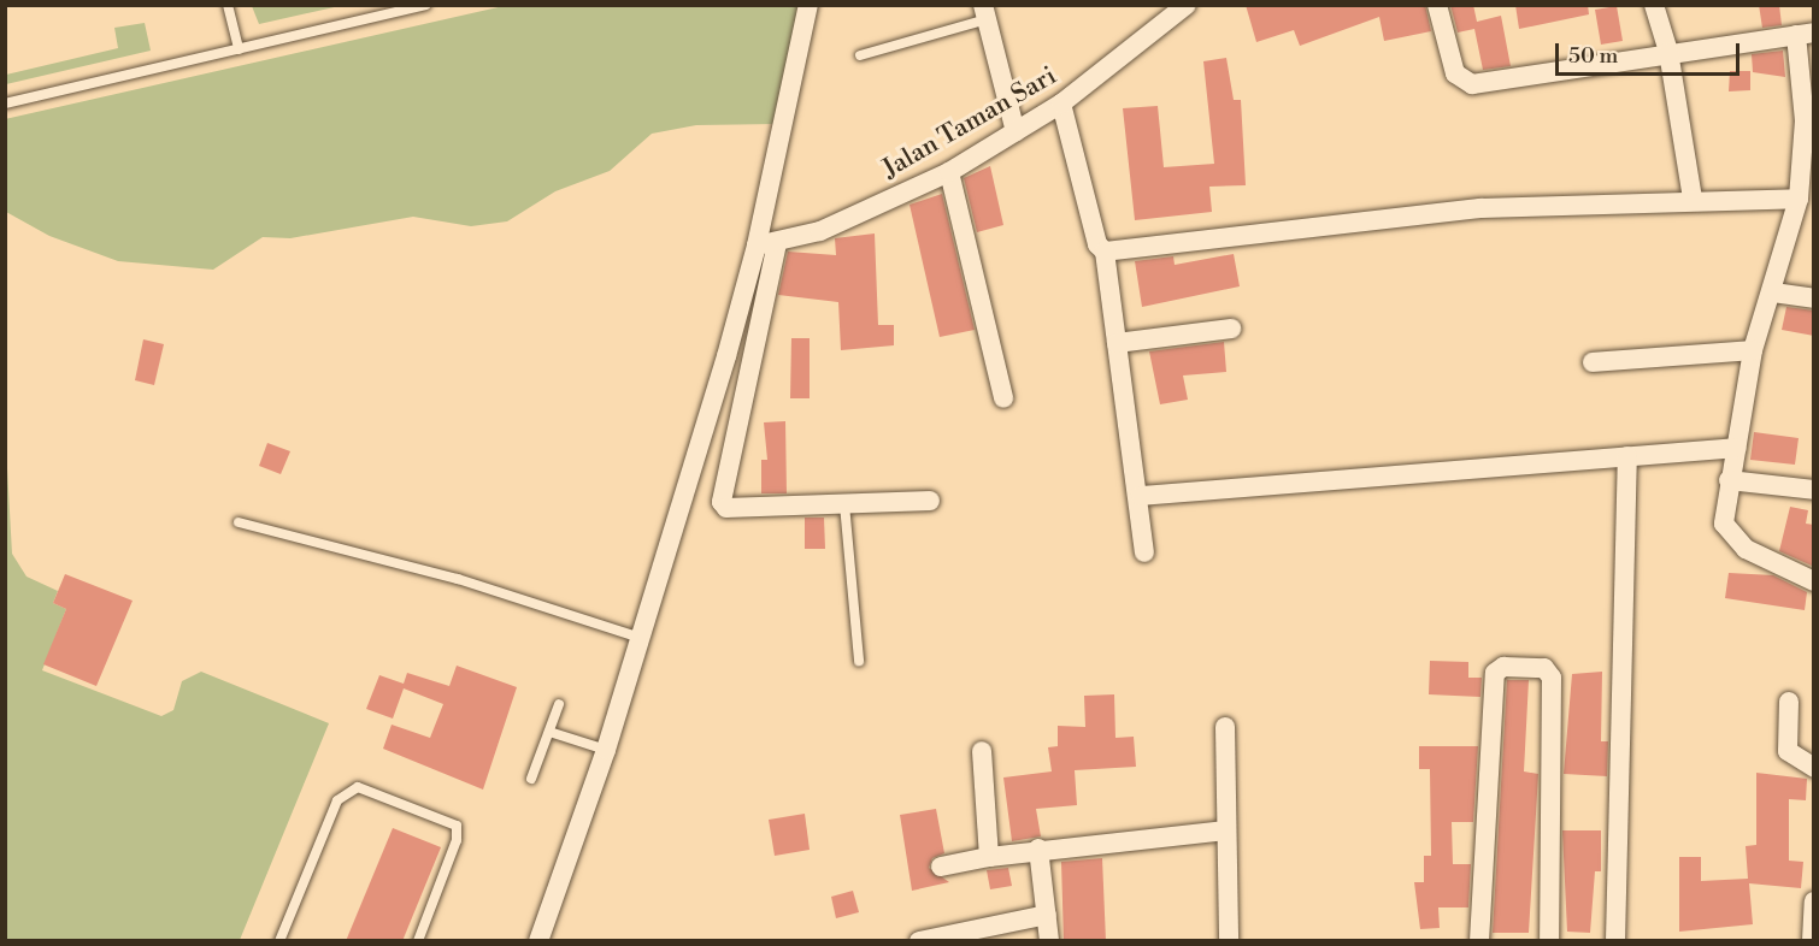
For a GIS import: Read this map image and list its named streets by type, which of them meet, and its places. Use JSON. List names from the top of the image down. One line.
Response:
{"streets":{"street":["Jalan Taman Sari"]},"scale_bar":"50 m"}
